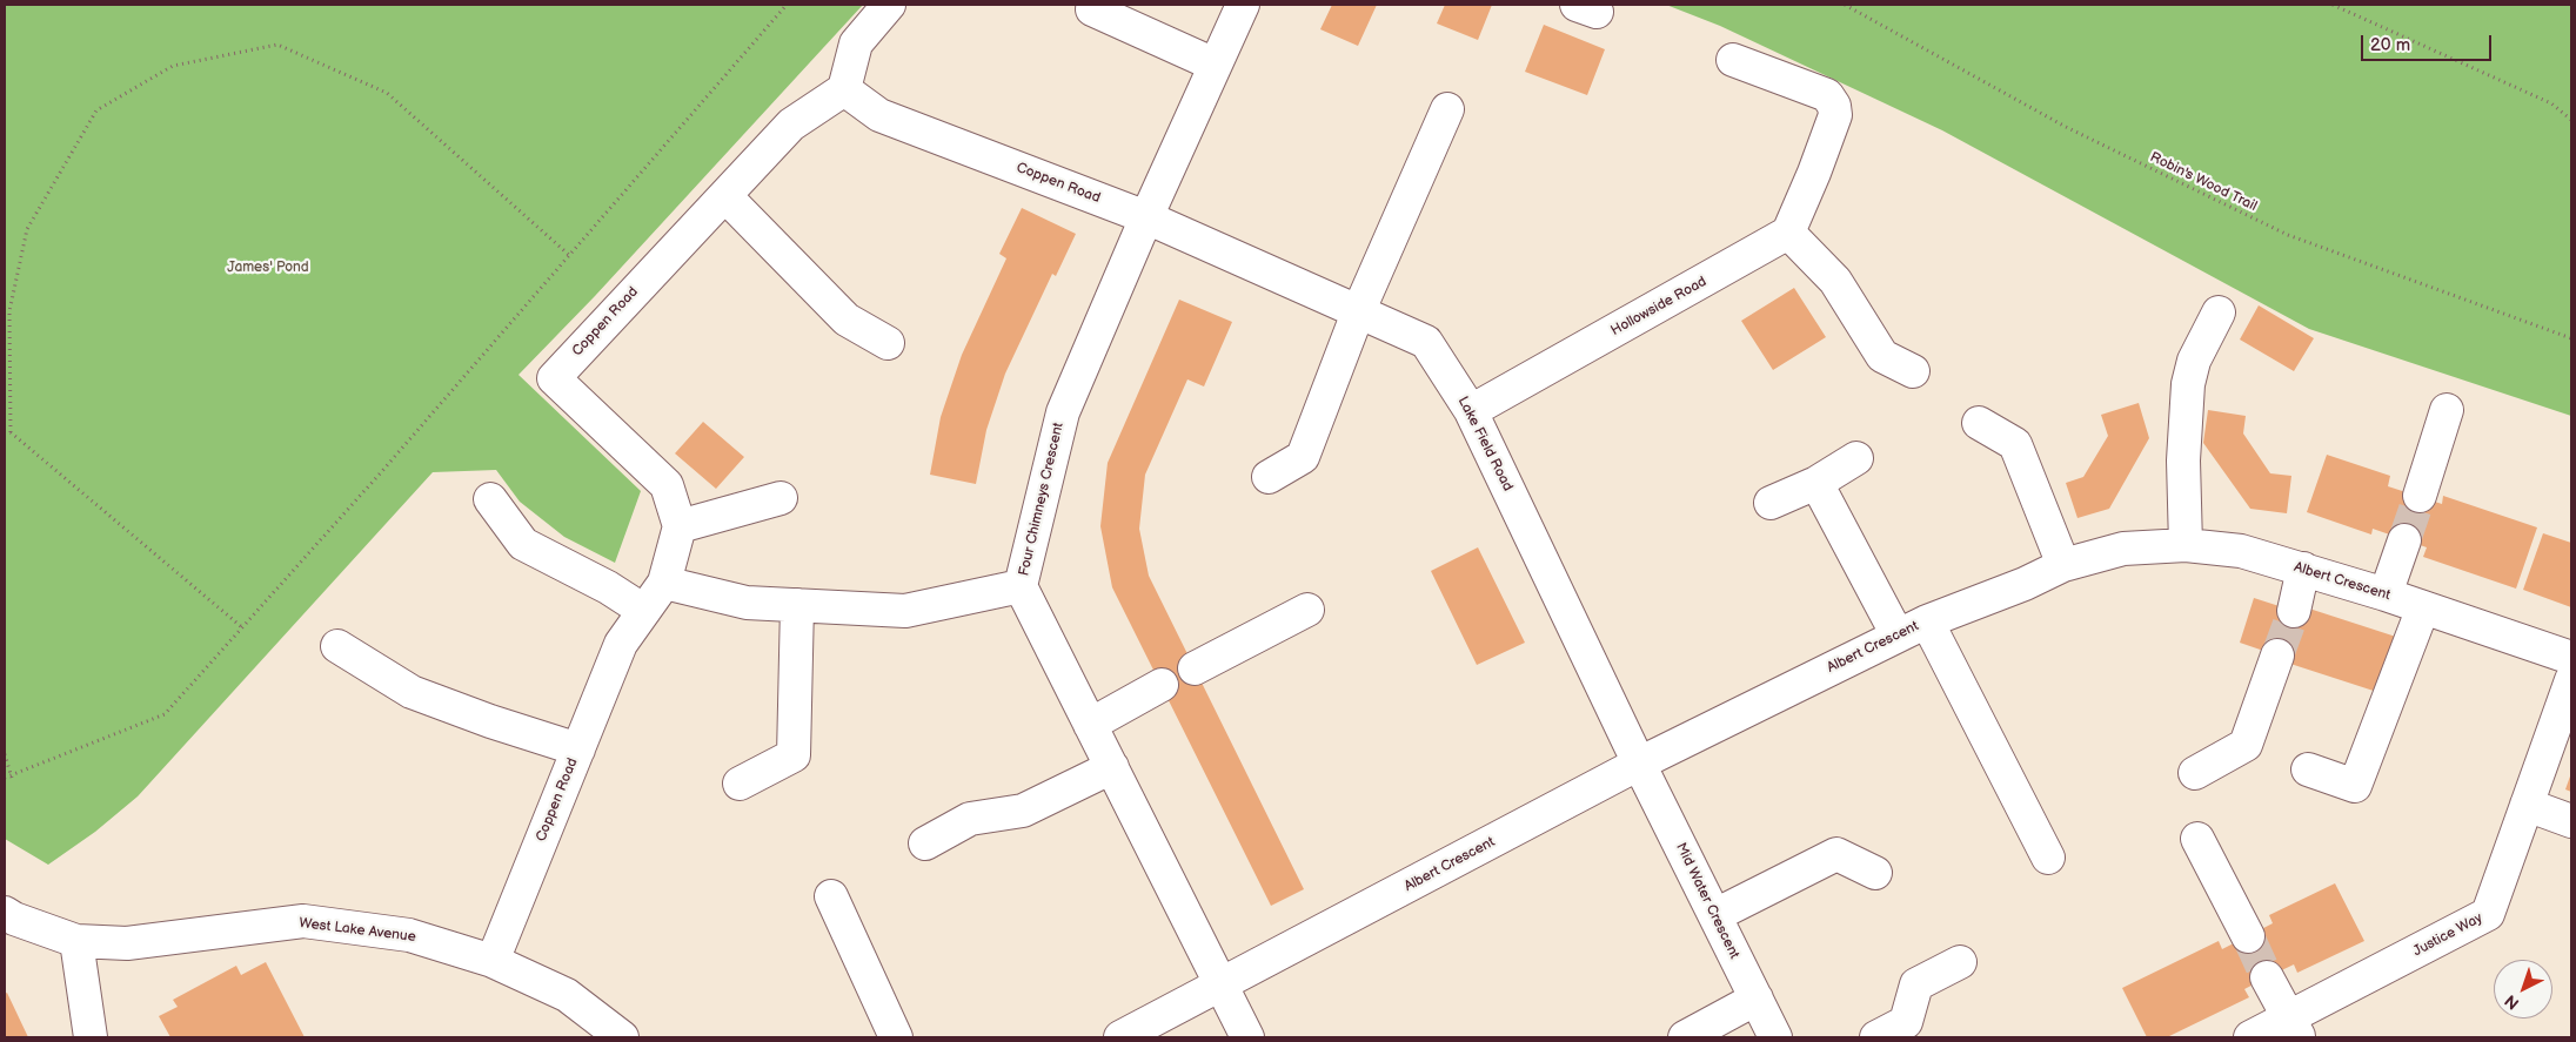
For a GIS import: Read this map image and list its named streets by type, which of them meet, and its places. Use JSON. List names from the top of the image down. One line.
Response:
{"streets":{"street":["Coppen Road","Hollowside Road","Lake Field Road","Four Chimneys Crescent","Albert Crescent","Mid Water Crescent","West Lake Avenue","Justice Way"],"path":["Robin's Wood Trail"]},"crossings":[["Coppen Road","Lake Field Road"],["Coppen Road","Four Chimneys Crescent"],["Coppen Road","West Lake Avenue"],["Hollowside Road","Lake Field Road"],["Lake Field Road","Four Chimneys Crescent"],["Lake Field Road","Albert Crescent"],["Lake Field Road","Mid Water Crescent"],["Four Chimneys Crescent","Albert Crescent"],["Albert Crescent","Mid Water Crescent"]],"parks":["James' Pond"],"scale_bar":"20 m","north":"bottom left"}
